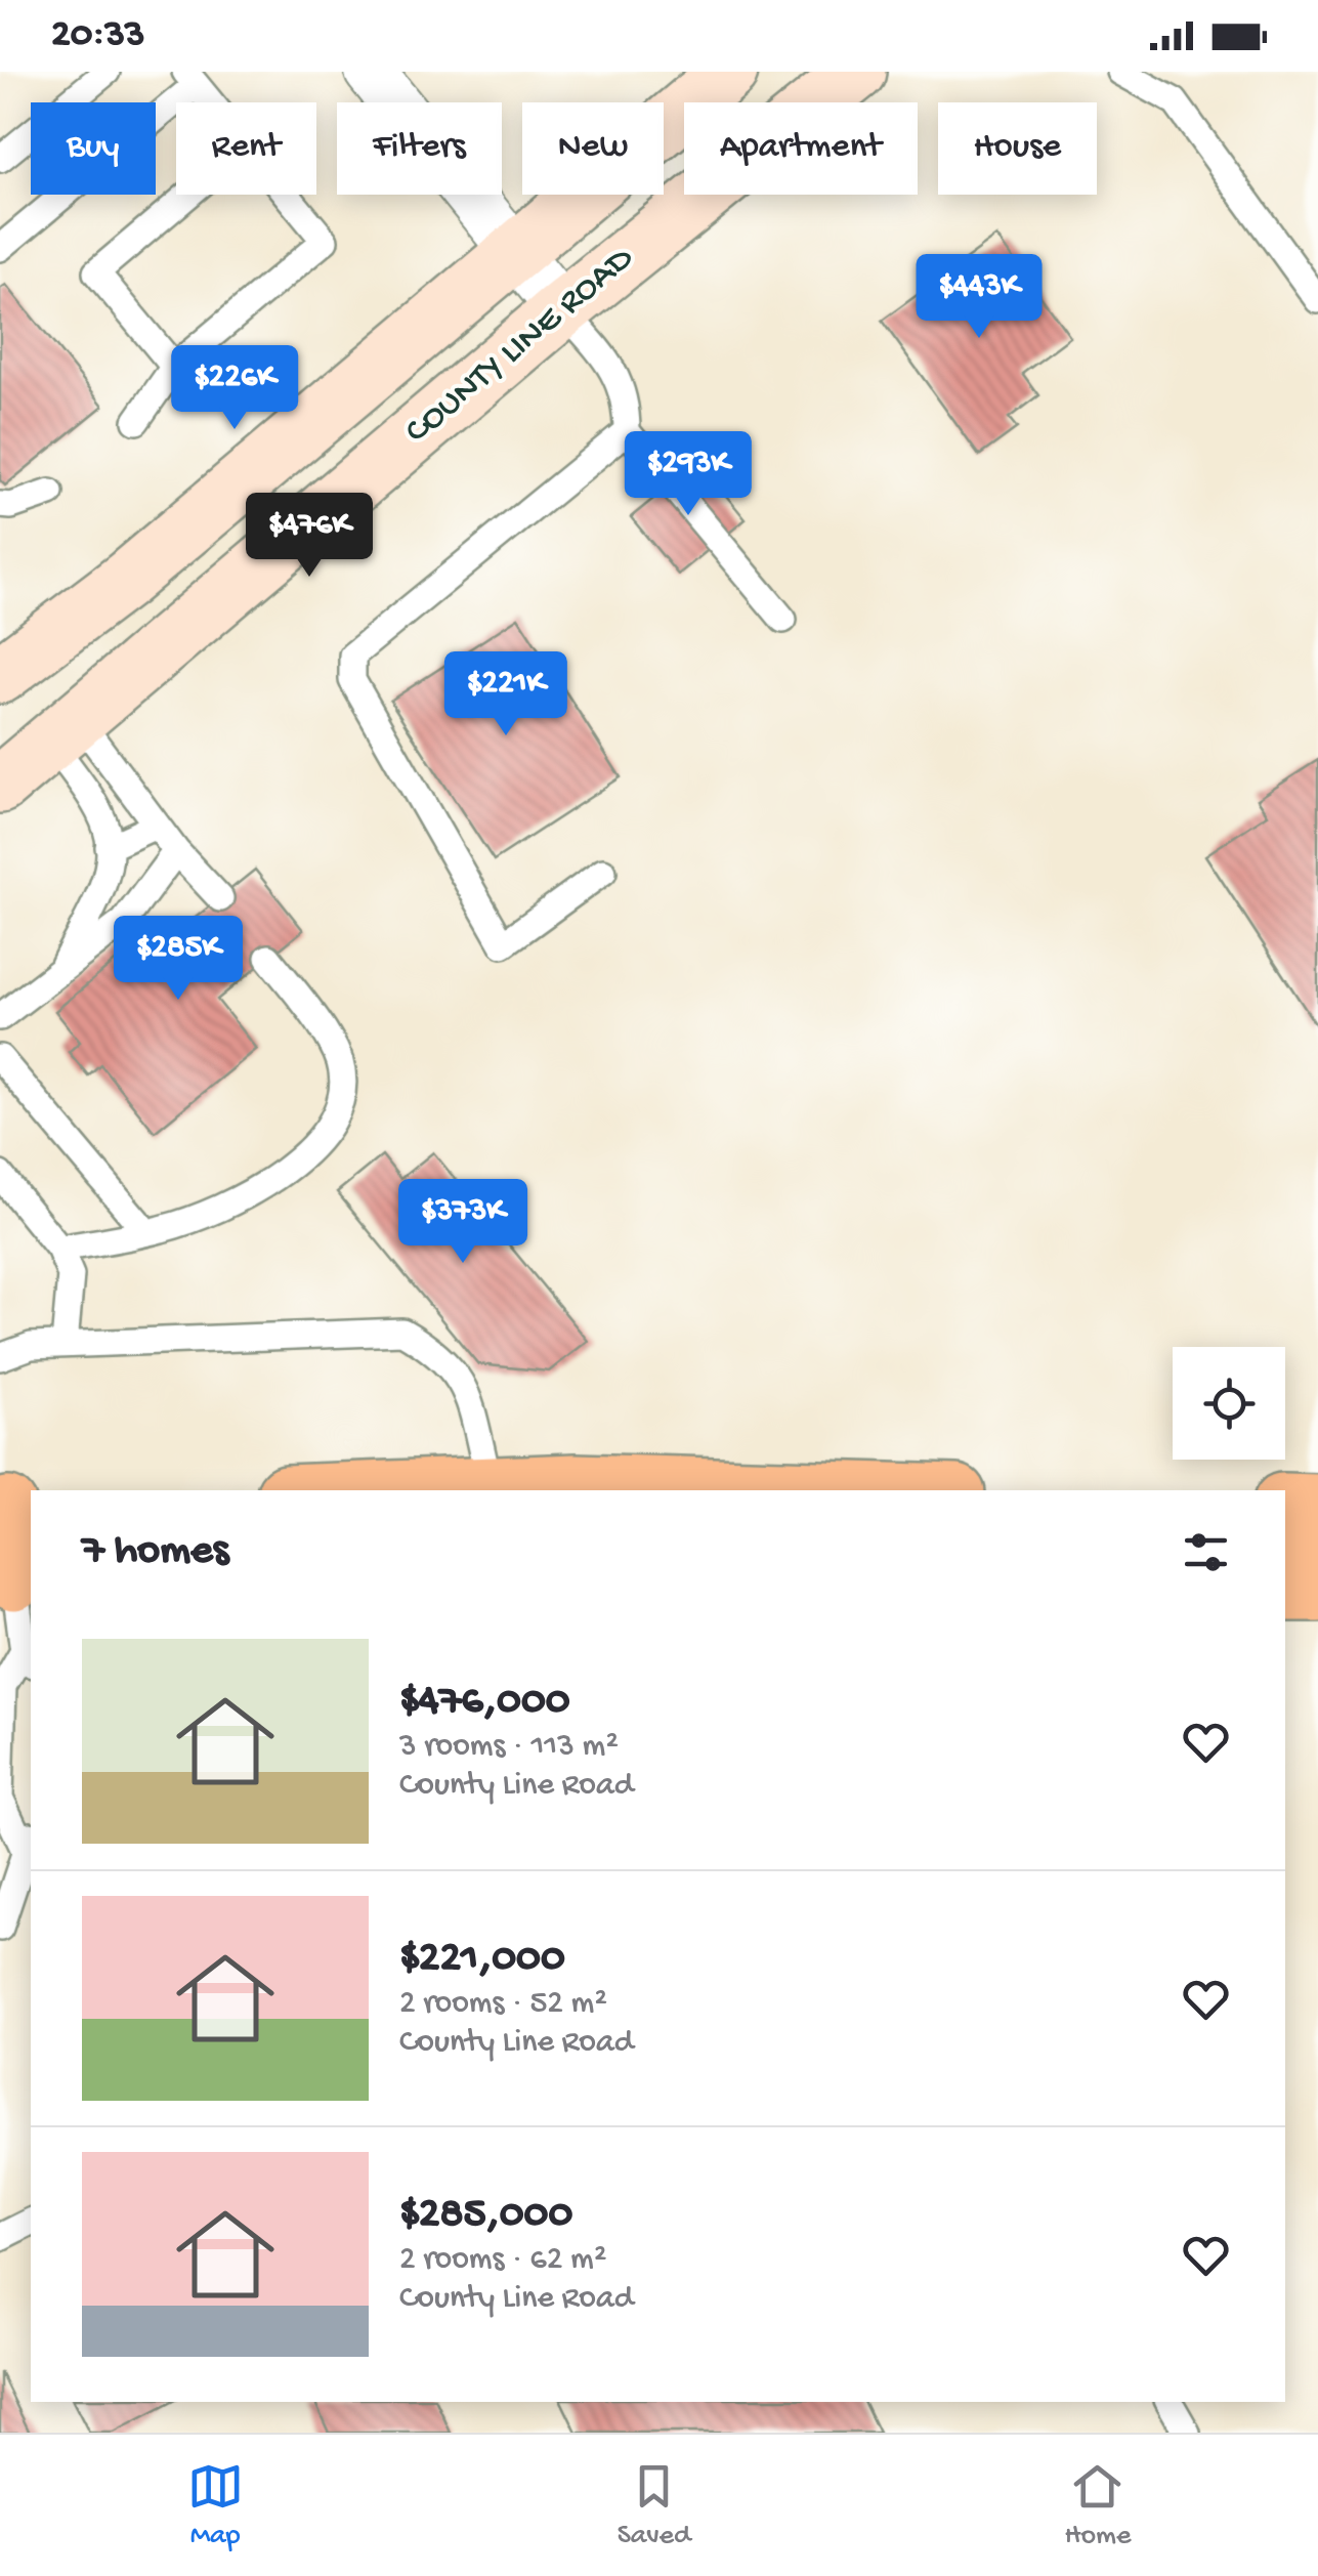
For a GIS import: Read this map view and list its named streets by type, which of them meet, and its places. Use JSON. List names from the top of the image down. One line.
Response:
{"streets":{"main road":["COUNTY LINE ROAD"]},"page":{"status":"20:33","chip":["Buy","Rent","Filters","New","Apartment","House"],"price":["$443K","$226K","$293K","$476K","$221K","$285K","$373K"],"heading":"7 homes","list":[{"name":"$476,000","note":"3 rooms · 113 m² · County Line Road"},{"name":"$221,000","note":"2 rooms · 52 m² · County Line Road"},{"name":"$285,000","note":"2 rooms · 62 m² · County Line Road"}],"tabs":["Map","Saved","Home"]}}
